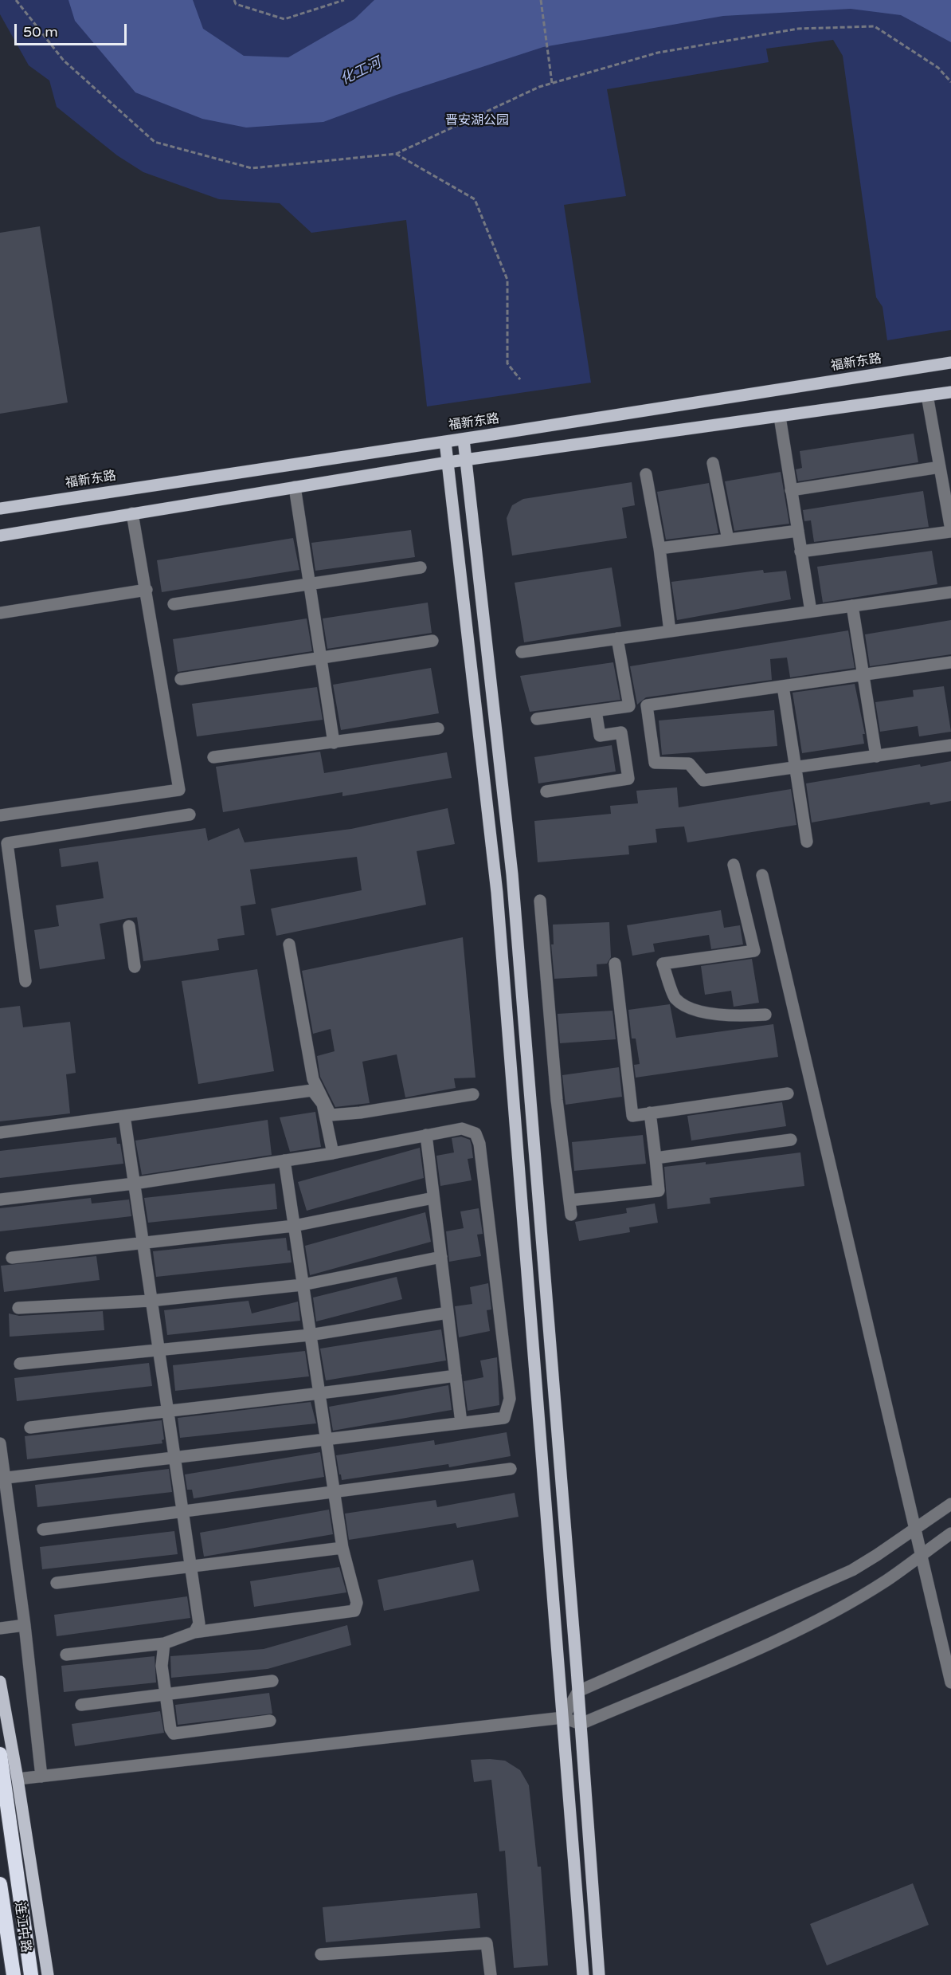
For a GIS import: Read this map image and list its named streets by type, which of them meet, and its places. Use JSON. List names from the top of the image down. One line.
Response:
{"streets":{"highway":["连江中路"],"main road":["福新东路"]},"water":["化工河"],"parks":["晋安湖公园"],"scale_bar":"50 m"}
